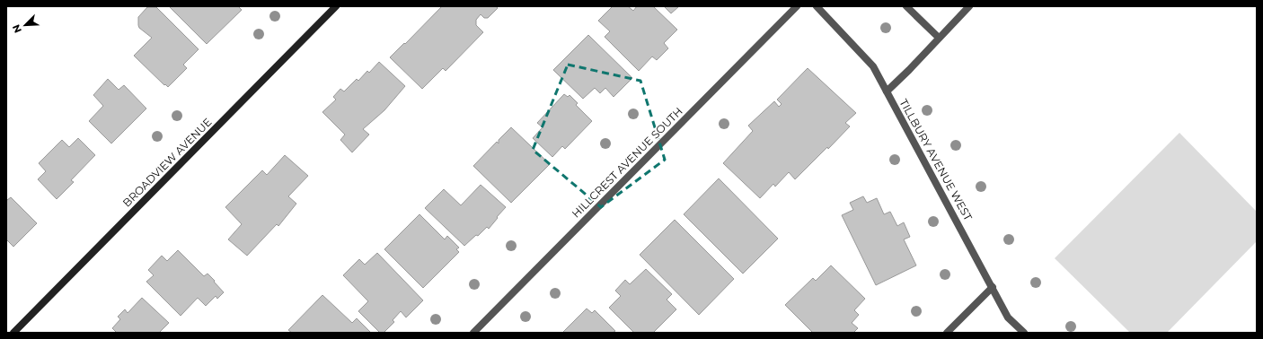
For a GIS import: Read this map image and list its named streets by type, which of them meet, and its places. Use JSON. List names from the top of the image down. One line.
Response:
{"streets":{"street":["TILLBURY AVENUE WEST","BROADVIEW AVENUE","HILLCREST AVENUE SOUTH"]},"north":"bottom left"}
